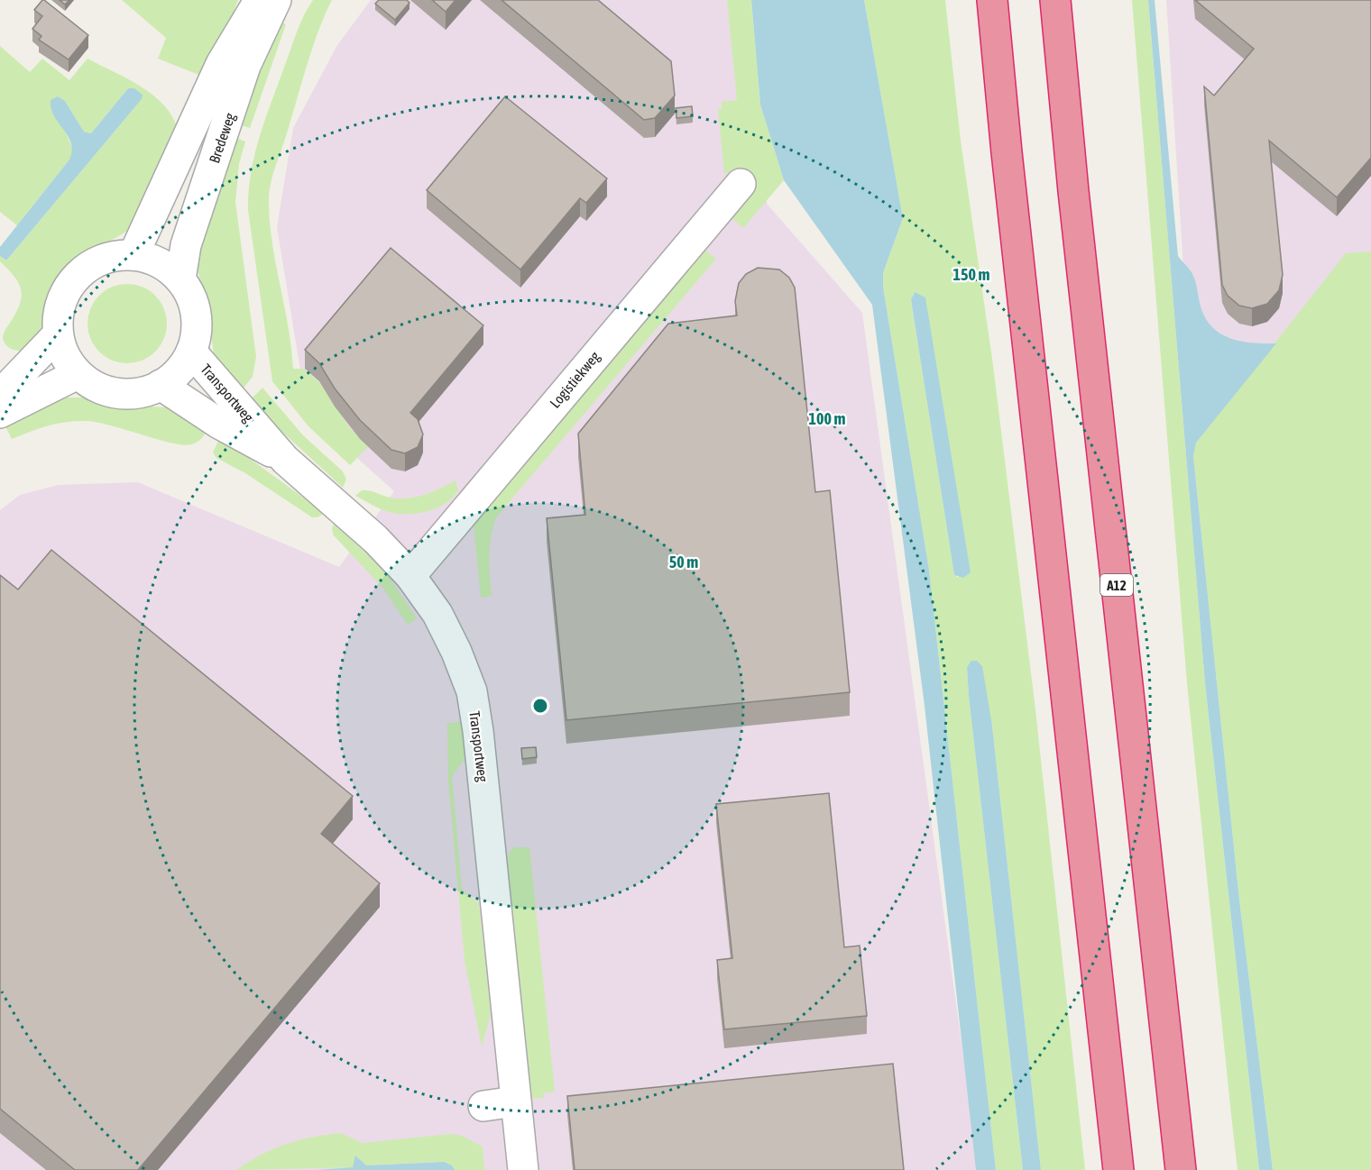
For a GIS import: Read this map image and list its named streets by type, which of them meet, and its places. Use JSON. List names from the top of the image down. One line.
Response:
{"streets":{"highway":["A12"],"street":["Bredeweg","Logistiekweg","Transportweg"]},"crossings":[["Bredeweg","Transportweg"],["Logistiekweg","Transportweg"]],"rings":["150 m","100 m","50 m"]}
